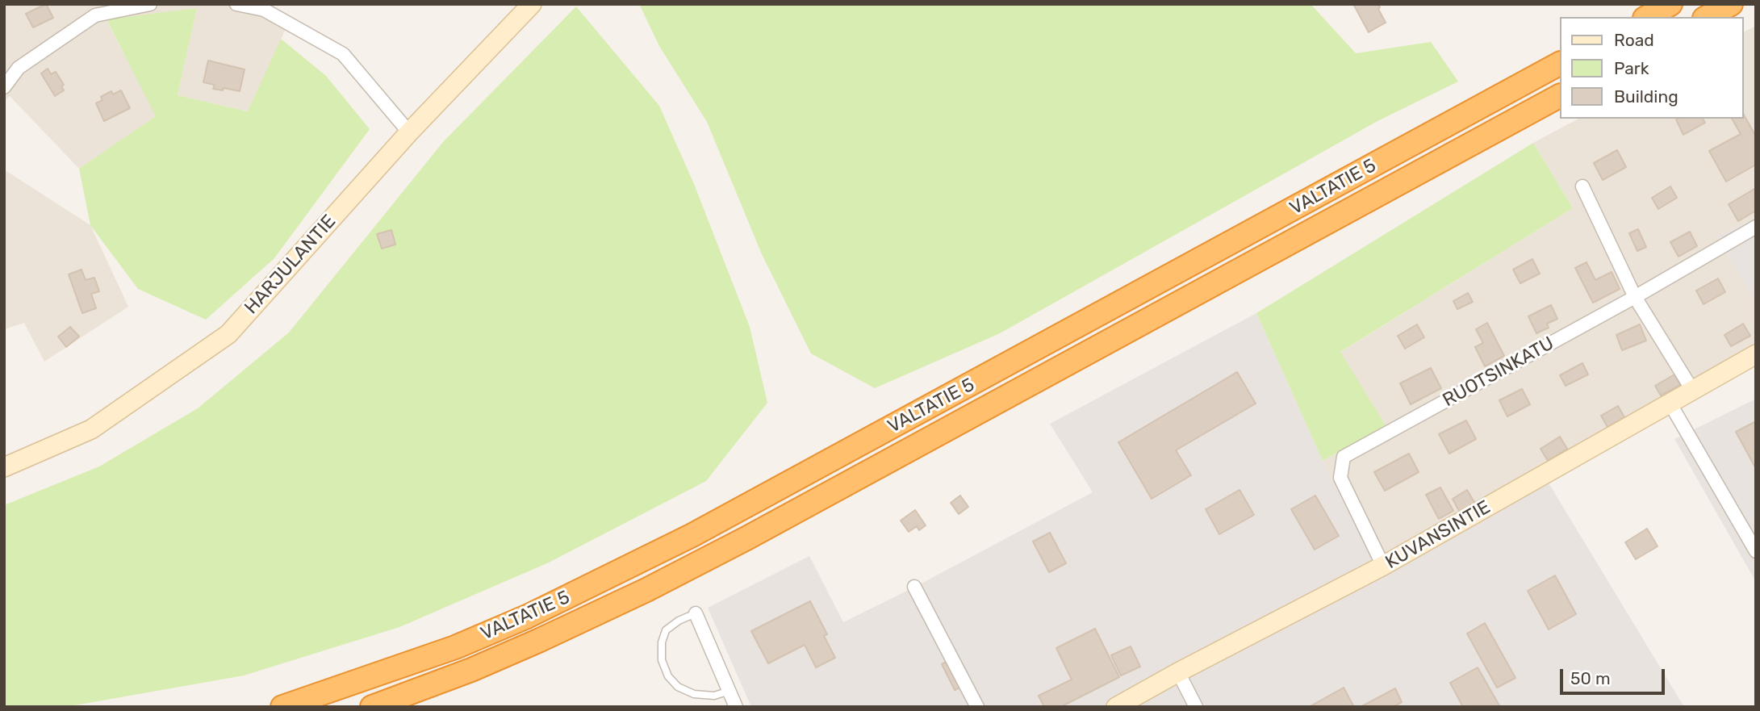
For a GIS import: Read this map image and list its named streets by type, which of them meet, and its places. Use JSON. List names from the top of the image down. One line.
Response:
{"streets":{"highway":["VALTATIE 5"],"street":["HARJULANTIE","RUOTSINKATU","KUVANSINTIE"]},"crossings":[["RUOTSINKATU","KUVANSINTIE"]],"legend":["Road","Park","Building"],"scale_bar":"50 m"}
